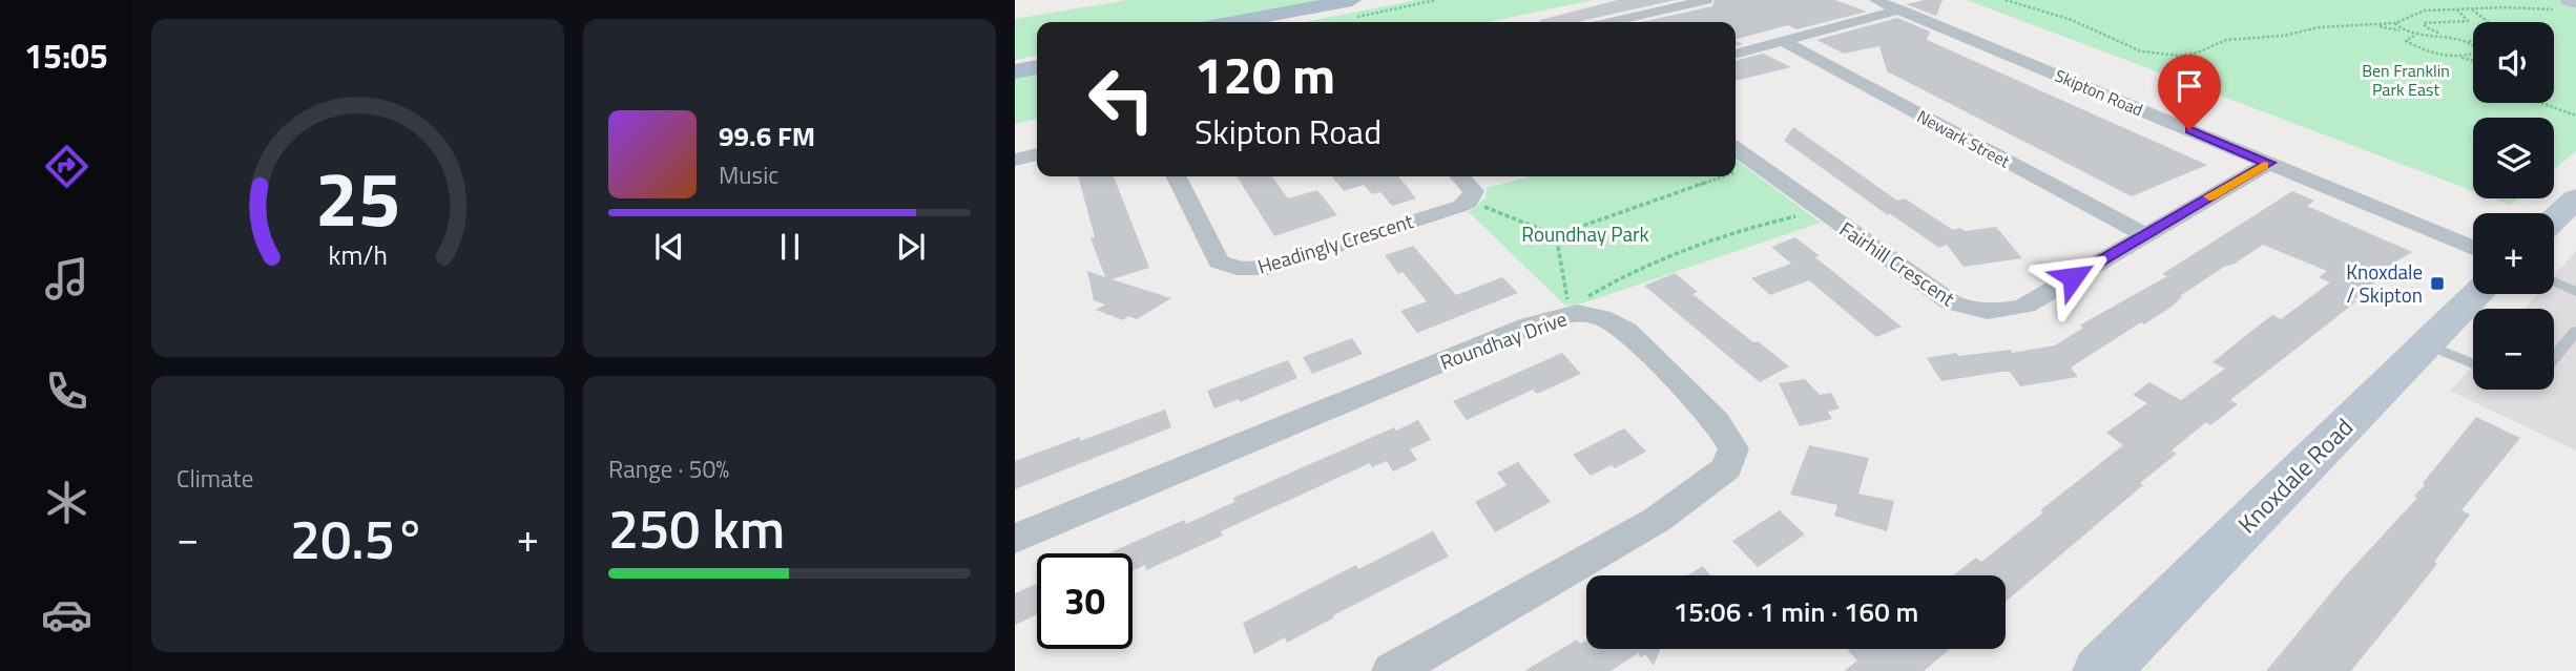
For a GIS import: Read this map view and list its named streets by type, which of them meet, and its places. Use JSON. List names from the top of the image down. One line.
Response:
{"streets":{"street":["Skipton Road","Newark Street","Headingly Crescent","Fairhill Crescent","Roundhay Drive","Knoxdale Road"]},"crossings":[["Skipton Road","Fairhill Crescent"],["Newark Street","Fairhill Crescent"]],"parks":["Ben Franklin Park East","Roundhay Park"],"places":{"transit":["Knoxdale / Skipton"]},"page":{"tabs":"15:05","map_buttons":["+","−"],"turn":["120 m","Skipton Road"],"song":["99.6 FM","Music"],"tile":["Climate",["Range · 50%","250 km"]],"heat":["−","20.5°","+"],"limit":"30","trip":"15:06 · 1 min · 160 m","gauge":["25","km/h"]}}
